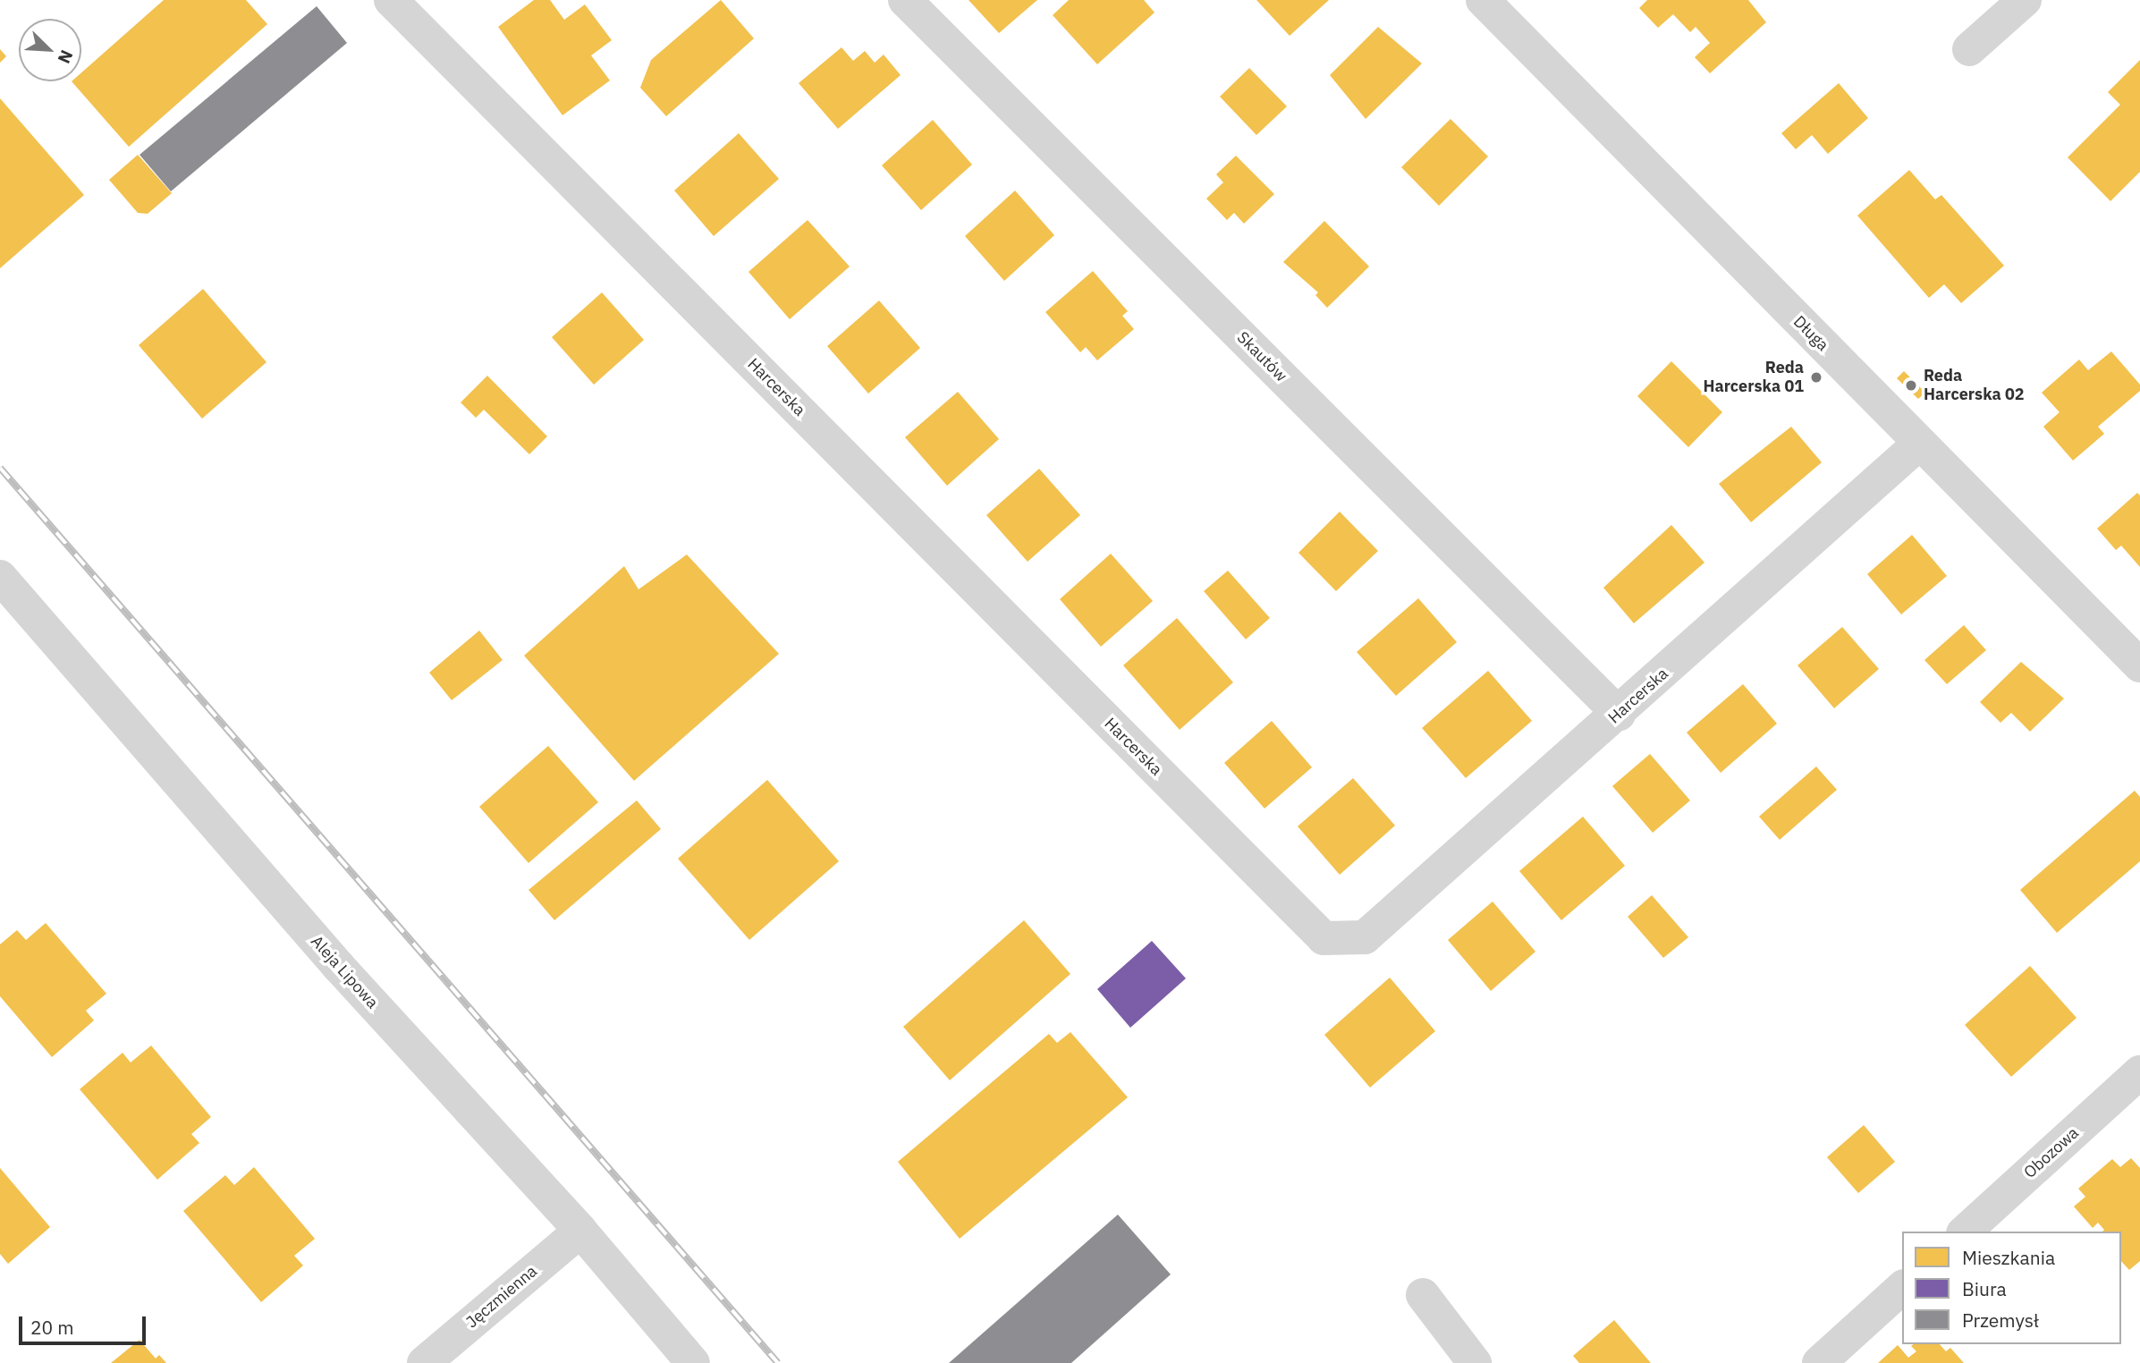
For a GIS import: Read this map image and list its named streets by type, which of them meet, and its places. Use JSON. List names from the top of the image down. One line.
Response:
{"streets":{"street":["Długa","Skautów","Harcerska","Aleja Lipowa","Obozowa","Jęczmienna"]},"crossings":[["Długa","Harcerska"],["Skautów","Harcerska"],["Aleja Lipowa","Jęczmienna"]],"places":["Reda Harcerska 01","Reda Harcerska 02"],"legend":["Mieszkania","Biura","Przemysł"],"scale_bar":"20 m","north":"bottom right"}
